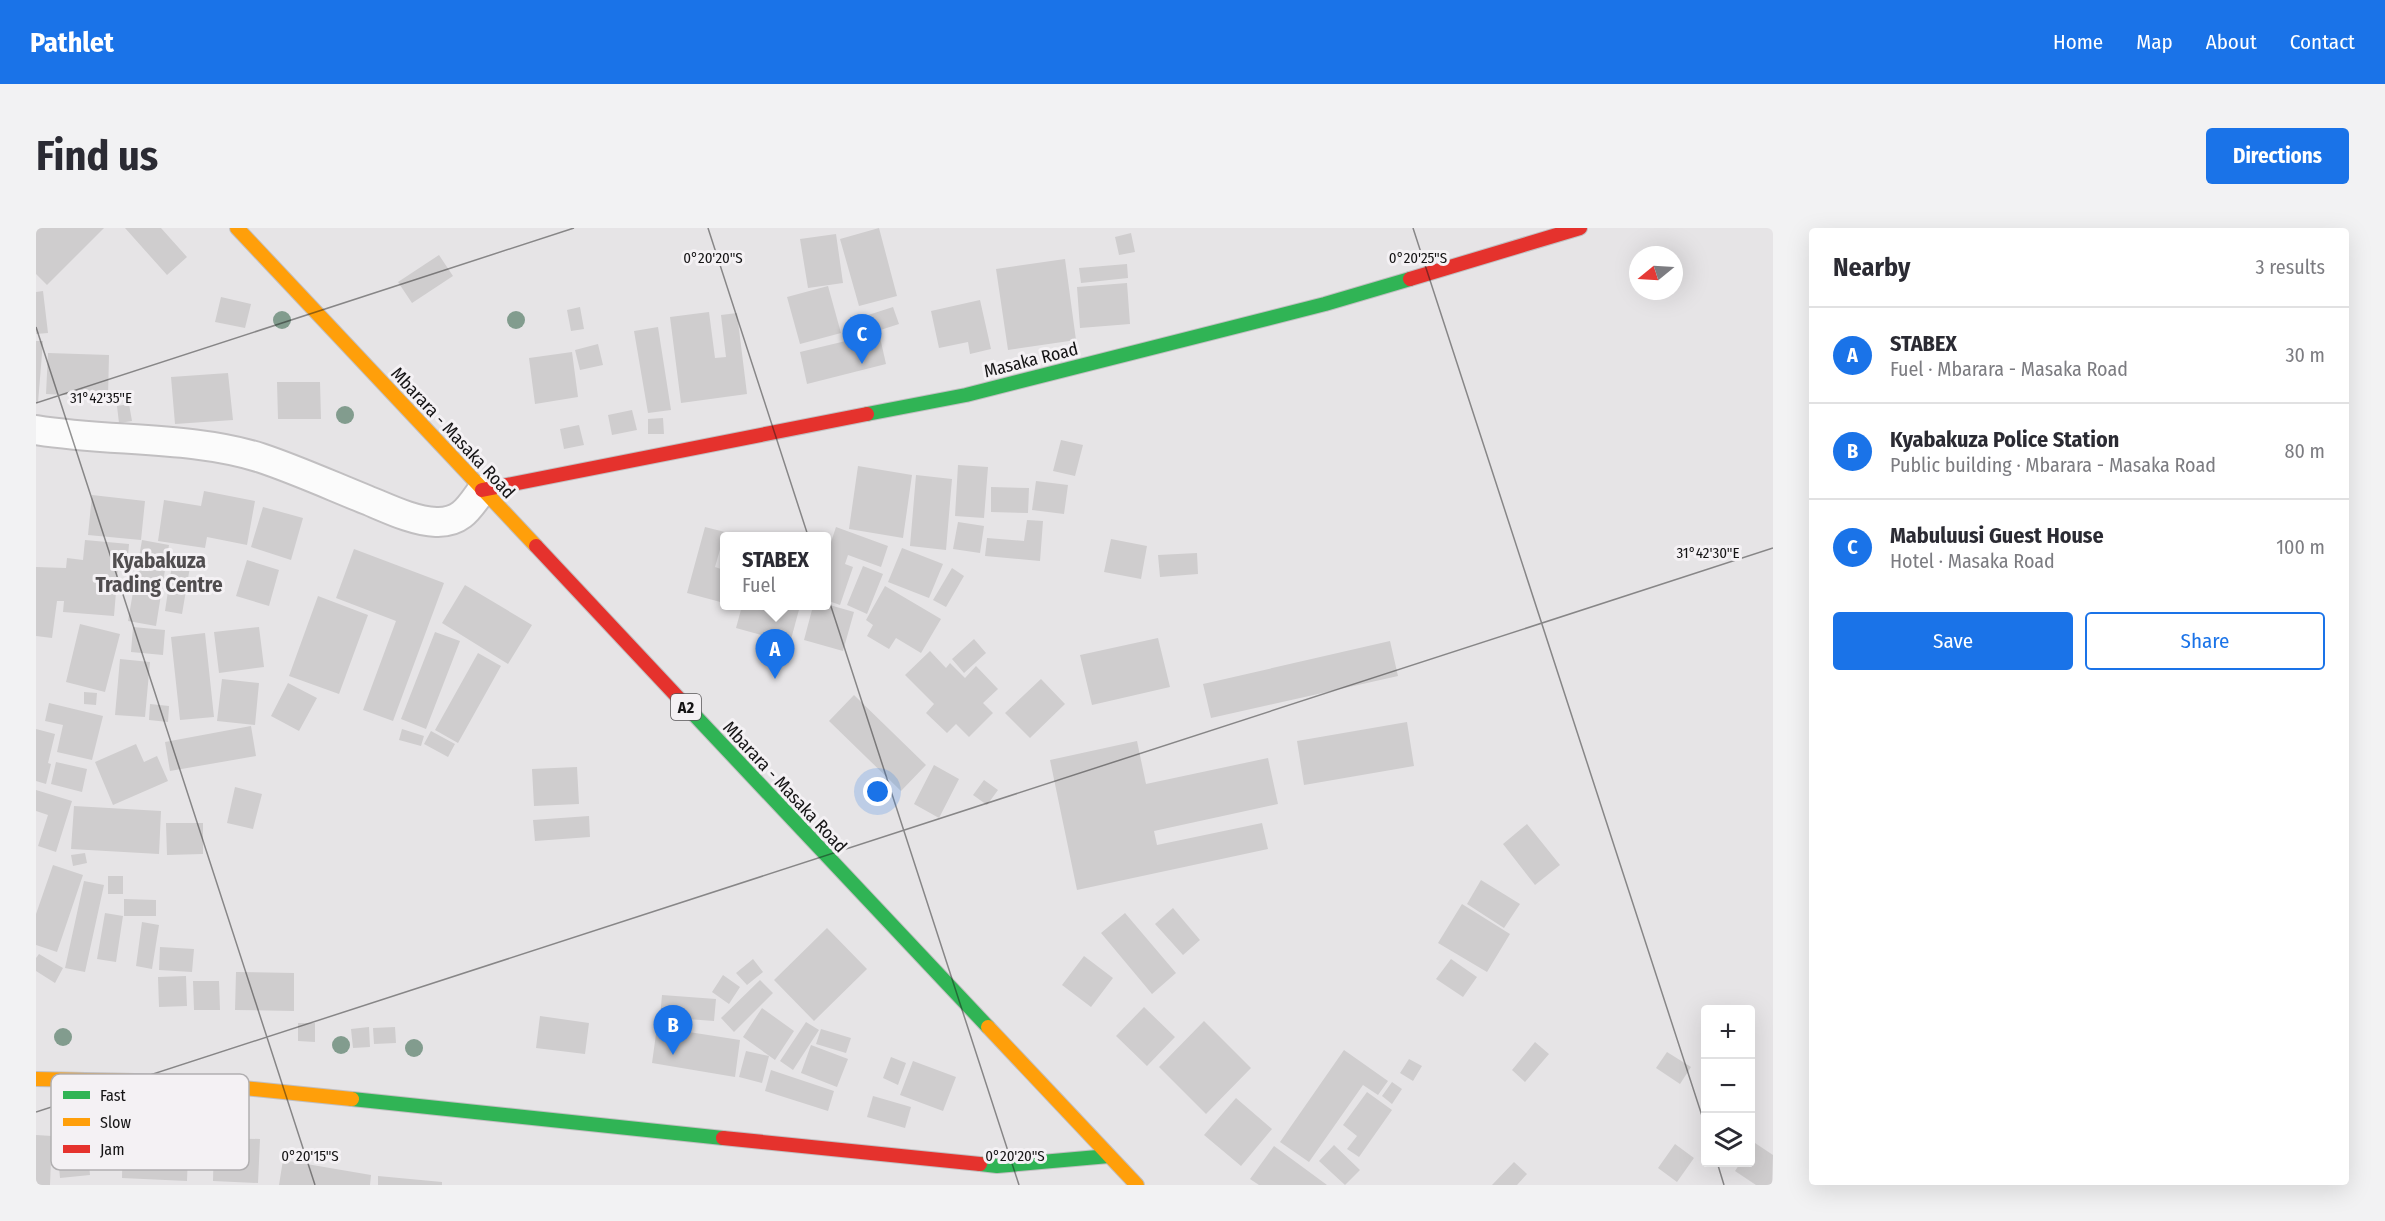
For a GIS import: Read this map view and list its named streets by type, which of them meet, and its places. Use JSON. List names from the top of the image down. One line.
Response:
{"streets":{"main road":["Masaka Road","Mbarara - Masaka Road","A2"]},"crossings":[["Masaka Road","Mbarara - Masaka Road"]],"districts":["Kyabakuza Trading Centre"],"legend":["Fast","Slow","Jam"],"north":"left","page":{"header":"Pathlet","nav":["Home","Map","About","Contact"],"buttons":["Directions",["Save","Share"]],"title":"Find us","heading":["Nearby","3 results"],"list":[{"mark":"A","name":"STABEX","note":"Fuel · Mbarara - Masaka Road","value":"30 m"},{"mark":"B","name":"Kyabakuza Police Station","note":"Public building · Mbarara - Masaka Road","value":"80 m"},{"mark":"C","name":"Mabuluusi Guest House","note":"Hotel · Masaka Road","value":"100 m"}],"pins":["C","A","B"],"popup":["STABEX","Fuel"],"map_buttons":["+","−"]},"coordinates":["0°20'20\"S","0°20'25\"S","31°42'35\"E","31°42'30\"E","0°20'15\"S"]}
